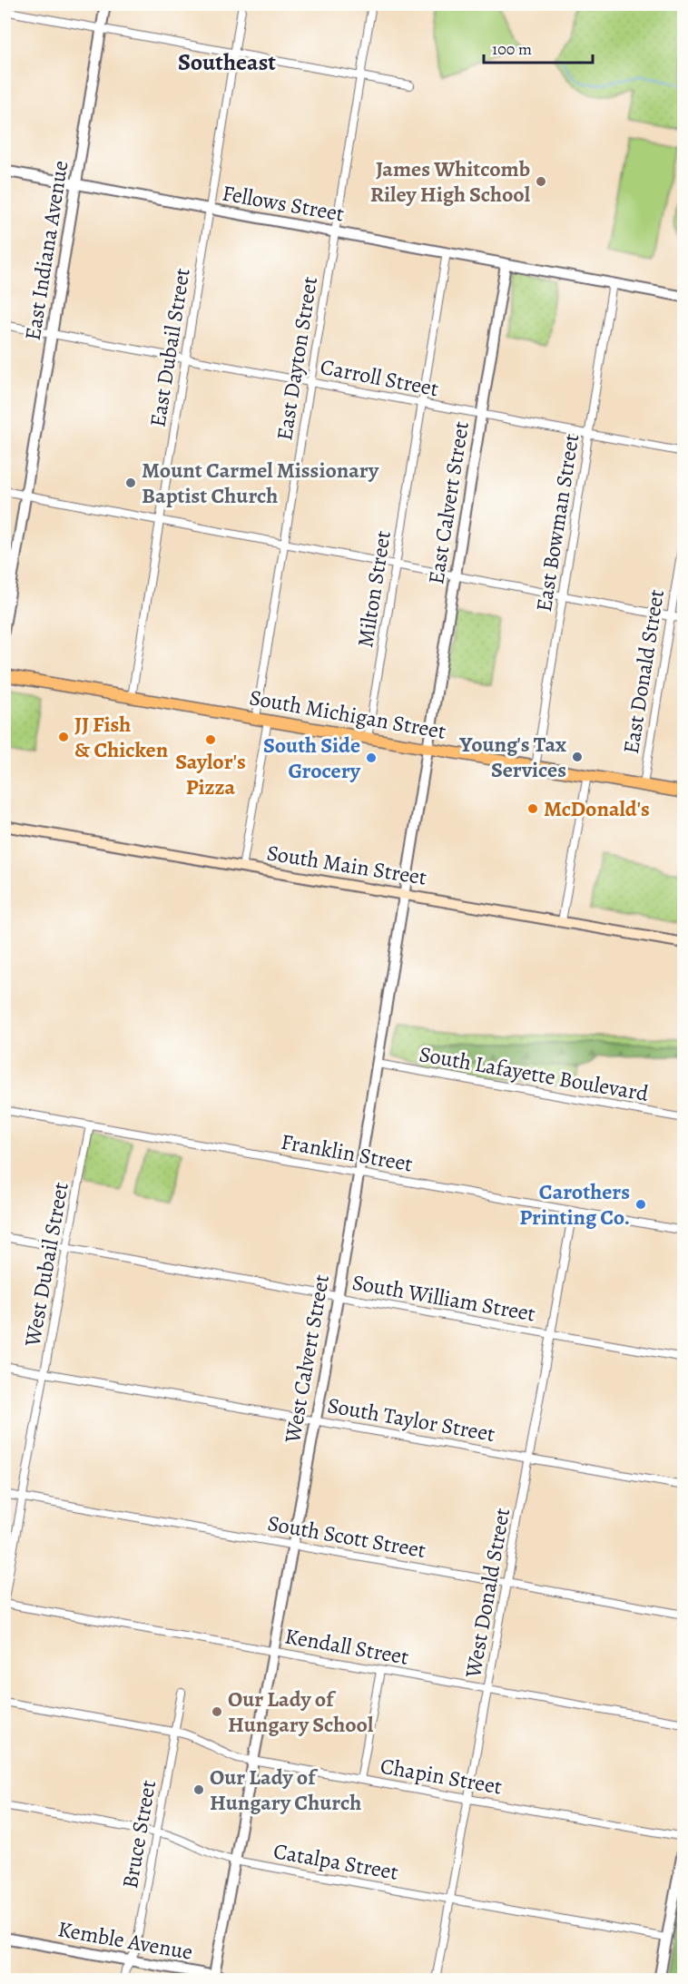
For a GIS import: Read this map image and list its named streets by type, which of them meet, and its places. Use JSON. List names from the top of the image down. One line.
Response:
{"streets":{"main road":["South Michigan Street","South Main Street"],"street":["Fellows Street","East Indiana Avenue","East Dubail Street","East Dayton Street","Carroll Street","East Calvert Street","East Bowman Street","Milton Street","East Donald Street","South Lafayette Boulevard","Franklin Street","West Dubail Street","South William Street","West Calvert Street","South Taylor Street","South Scott Street","West Donald Street","Kendall Street","Chapin Street","Bruce Street","Catalpa Street","Kemble Avenue"]},"crossings":[["Fellows Street","East Indiana Avenue"],["Fellows Street","East Dubail Street"],["Fellows Street","East Dayton Street"],["Fellows Street","East Calvert Street"],["Fellows Street","East Bowman Street"],["Fellows Street","Milton Street"],["East Indiana Avenue","Carroll Street"],["East Dubail Street","Carroll Street"],["East Dubail Street","South Michigan Street"],["East Dayton Street","Carroll Street"],["East Dayton Street","South Michigan Street"],["Carroll Street","East Calvert Street"],["Carroll Street","East Bowman Street"],["Carroll Street","Milton Street"],["East Calvert Street","South Michigan Street"],["East Calvert Street","West Calvert Street"],["East Bowman Street","South Michigan Street"],["Milton Street","South Michigan Street"],["East Donald Street","South Michigan Street"],["South Michigan Street","West Calvert Street"],["South Main Street","West Calvert Street"],["South Lafayette Boulevard","West Calvert Street"],["Franklin Street","West Dubail Street"],["Franklin Street","West Calvert Street"],["Franklin Street","West Donald Street"],["West Dubail Street","South William Street"],["West Dubail Street","South Taylor Street"],["West Dubail Street","South Scott Street"],["West Dubail Street","Kendall Street"],["South William Street","West Calvert Street"],["South William Street","West Donald Street"],["West Calvert Street","South Taylor Street"],["West Calvert Street","South Scott Street"],["West Calvert Street","Kendall Street"],["West Calvert Street","Chapin Street"],["West Calvert Street","Catalpa Street"],["West Calvert Street","Kemble Avenue"],["South Taylor Street","West Donald Street"],["South Scott Street","West Donald Street"],["West Donald Street","Kendall Street"],["West Donald Street","Chapin Street"],["West Donald Street","Catalpa Street"],["Chapin Street","Bruce Street"],["Bruce Street","Catalpa Street"],["Bruce Street","Kemble Avenue"]],"districts":["Southeast"],"places":["James Whitcomb Riley High School","Mount Carmel Missionary Baptist Church","JJ Fish & Chicken","Saylor's Pizza","Young's Tax Services","South Side Grocery","McDonald's","Carothers Printing Co.","Our Lady of Hungary School","Our Lady of Hungary Church"],"scale_bar":"100 m"}
